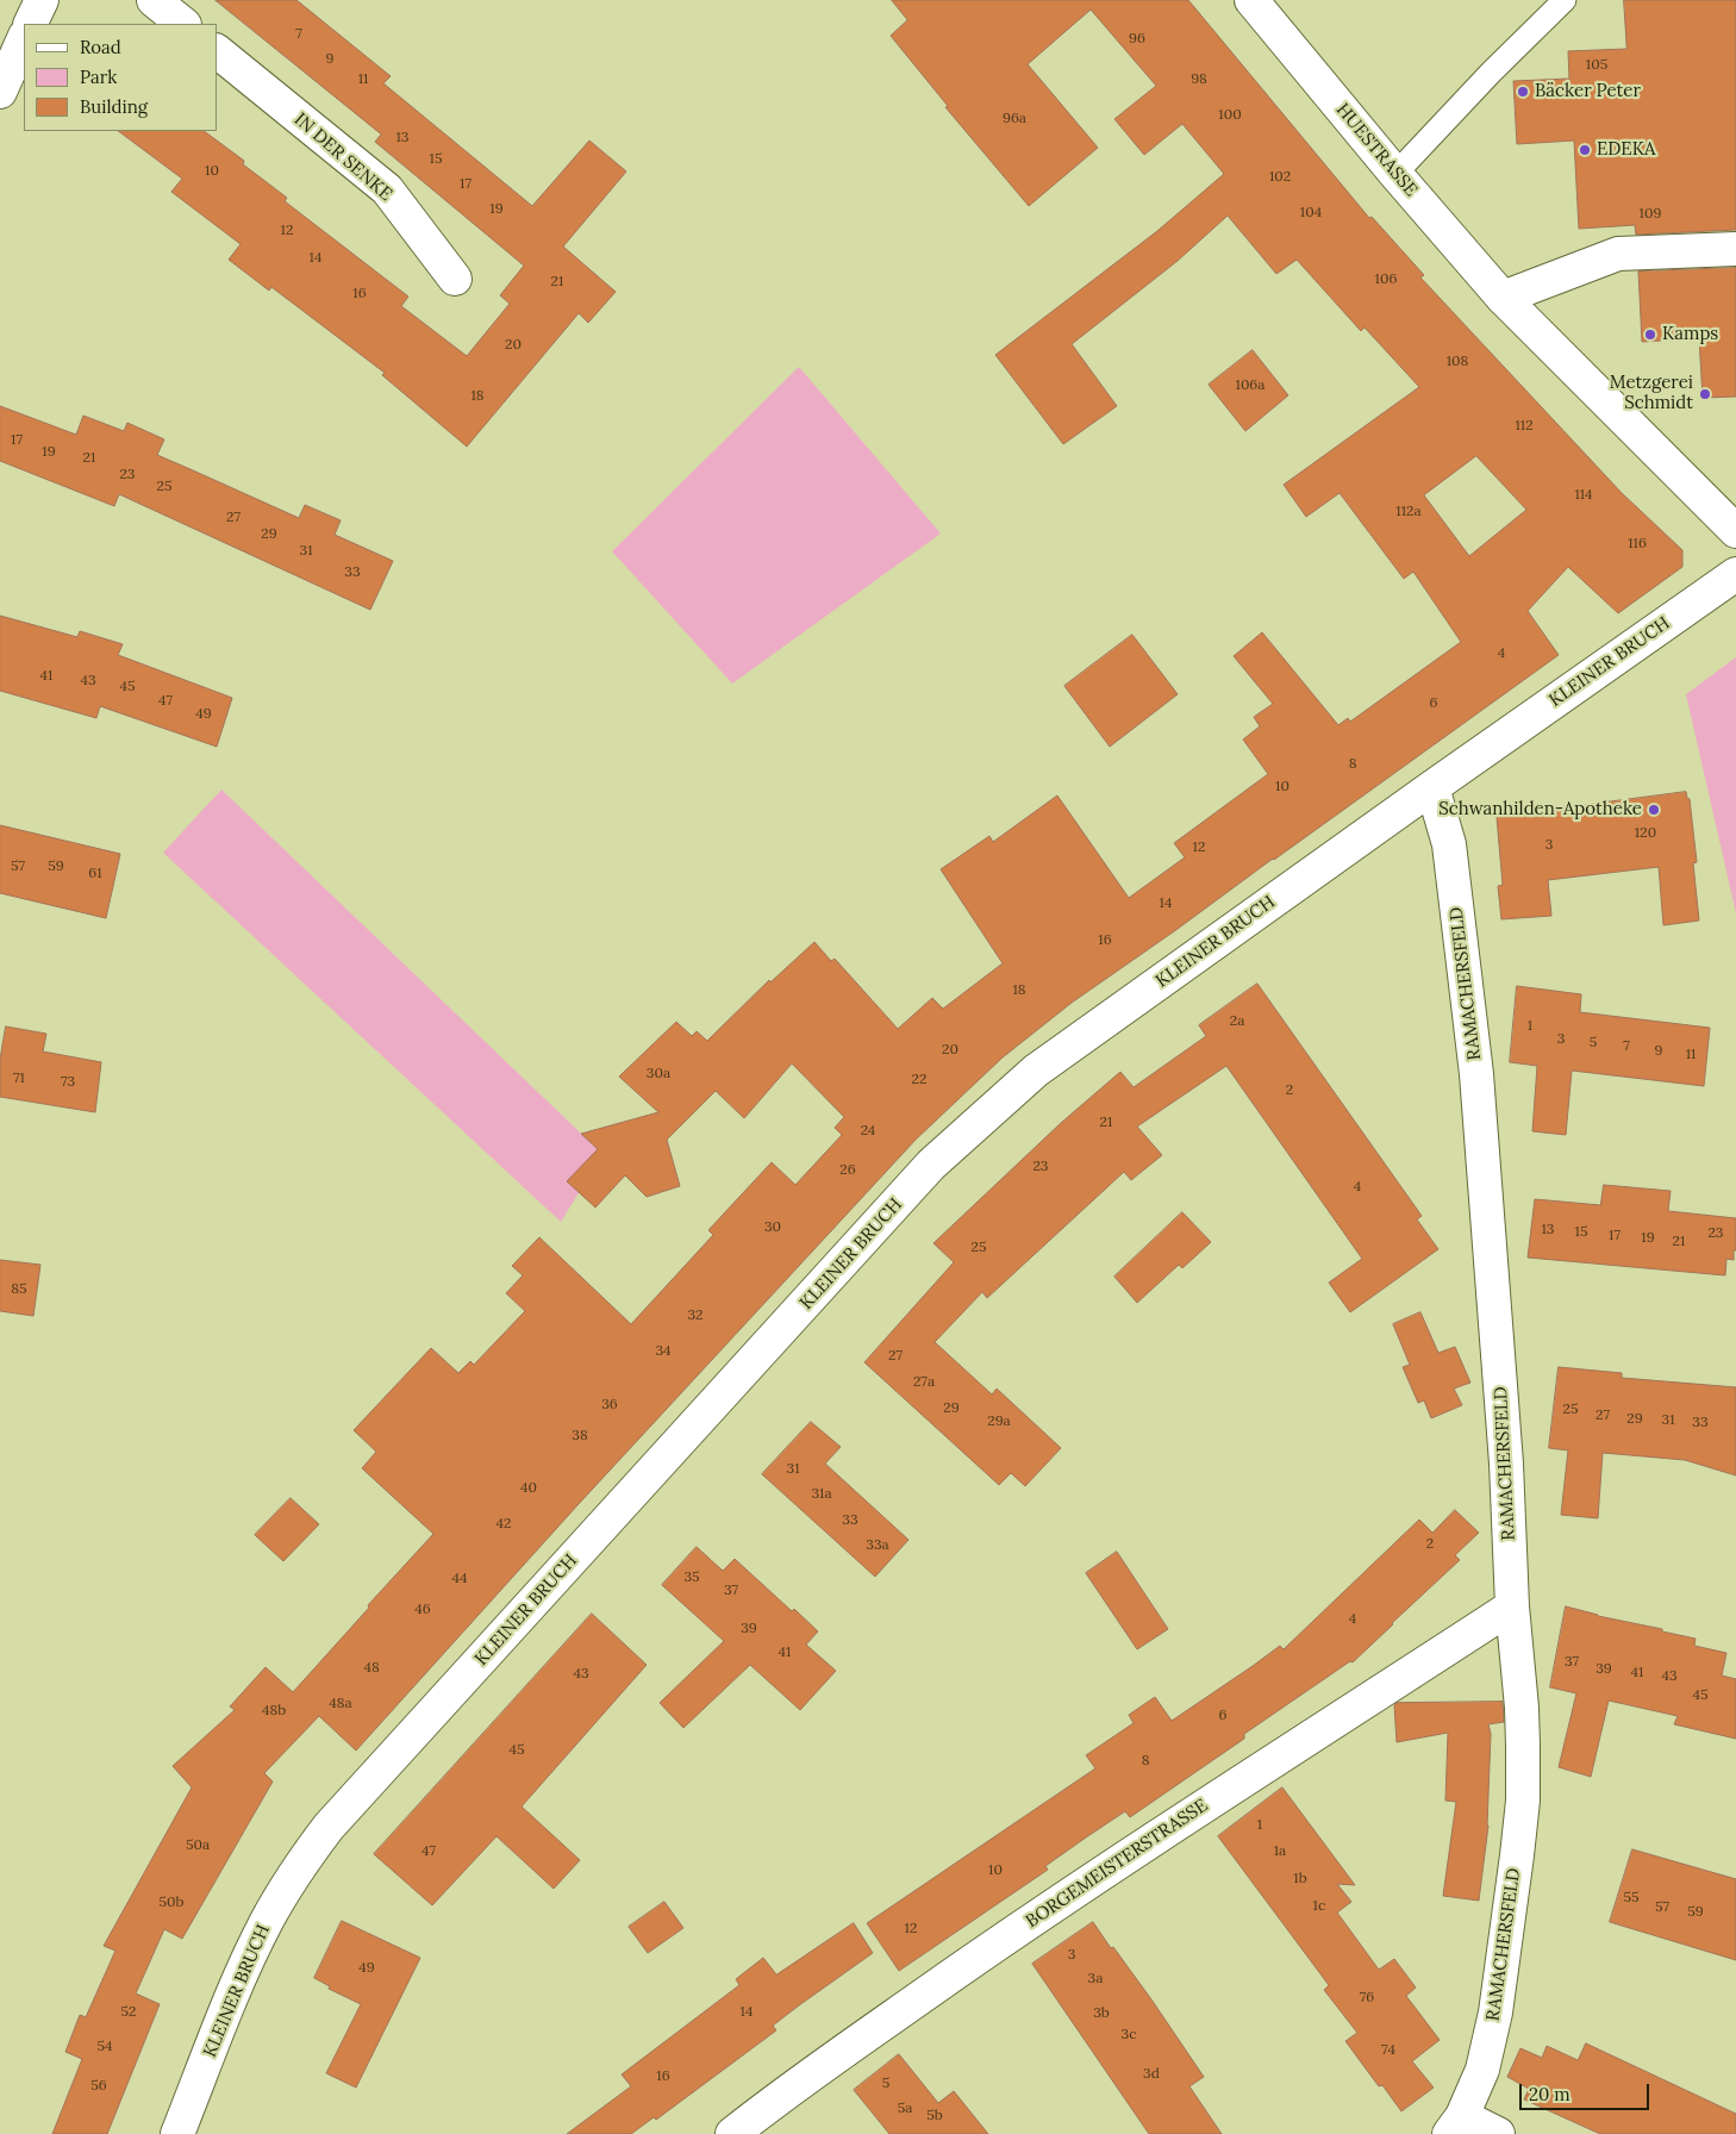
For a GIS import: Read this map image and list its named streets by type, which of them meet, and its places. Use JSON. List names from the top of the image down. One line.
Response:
{"streets":{"street":["HUESTRASSE","IN DER SENKE","KLEINER BRUCH","RAMACHERSFELD","BORGEMEISTERSTRASSE"]},"crossings":[["KLEINER BRUCH","RAMACHERSFELD"],["RAMACHERSFELD","BORGEMEISTERSTRASSE"]],"places":["Bäcker Peter","EDEKA","Kamps","Metzgerei Schmidt","Schwanhilden-Apotheke"],"house_numbers":["7","96","9","105","11","98","100","96a","13","15","10","102","17","19","104","109","12","14","106","21","16","20","108","106a","18","112","17","19","21","23","25","114","112a","27","29","116","31","33","4","41","43","45","47","6","49","8","10","120","3","12","57","59","61","14","16","18","2a","1","3","5","7","20","9","11","30a","71","22","73","2","21","24","23","26","4","30","13","15","23","17","19","21","25","85","32","34","27","27a","36","29","25","27","29","31","29a","33","38","31","40","31a","33","42","2","33a","35","44","37","46","4","39","41","37","48","39","41","43","43","45","48a","48b","6","45","8","1","50a","47","1a","10","1b","55","50b","1c","57","59","12","3","49","3a","76","52","14","3b","3c","54","74","3d","16","5","56","5a","5b"],"legend":["Road","Park","Building"],"scale_bar":"20 m"}
